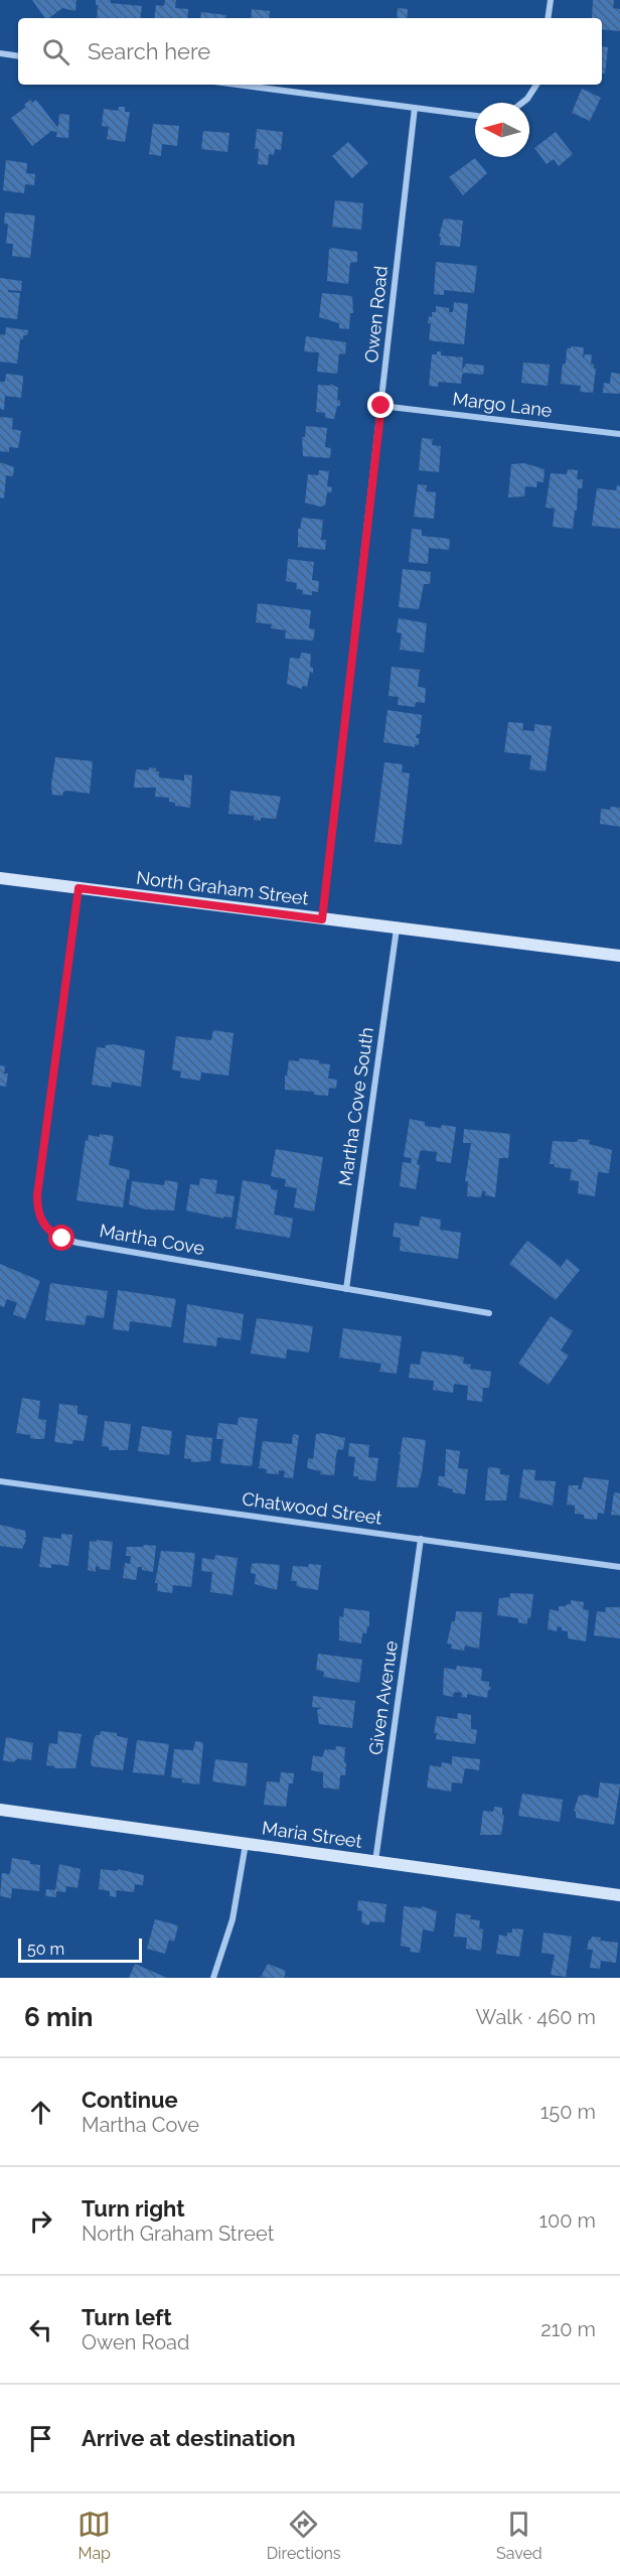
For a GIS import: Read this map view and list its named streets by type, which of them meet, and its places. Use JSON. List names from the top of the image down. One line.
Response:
{"streets":{"main road":["North Graham Street","Maria Street"],"street":["Owen Road","Margo Lane","Martha Cove South","Martha Cove","Chatwood Street","Given Avenue"]},"crossings":[["Owen Road","Margo Lane"],["Owen Road","North Graham Street"],["North Graham Street","Martha Cove South"],["North Graham Street","Martha Cove"],["Martha Cove South","Martha Cove"],["Chatwood Street","Given Avenue"],["Given Avenue","Maria Street"]],"scale_bar":"50 m","north":"left","page":{"search":"Search here","scale":"50 m","heading":["6 min","Walk · 460 m"],"list":[["Continue","Martha Cove","150 m"],["Turn right","North Graham Street","100 m"],["Turn left","Owen Road","210 m"],"Arrive at destination"],"nav":["Map","Directions","Saved"]}}
